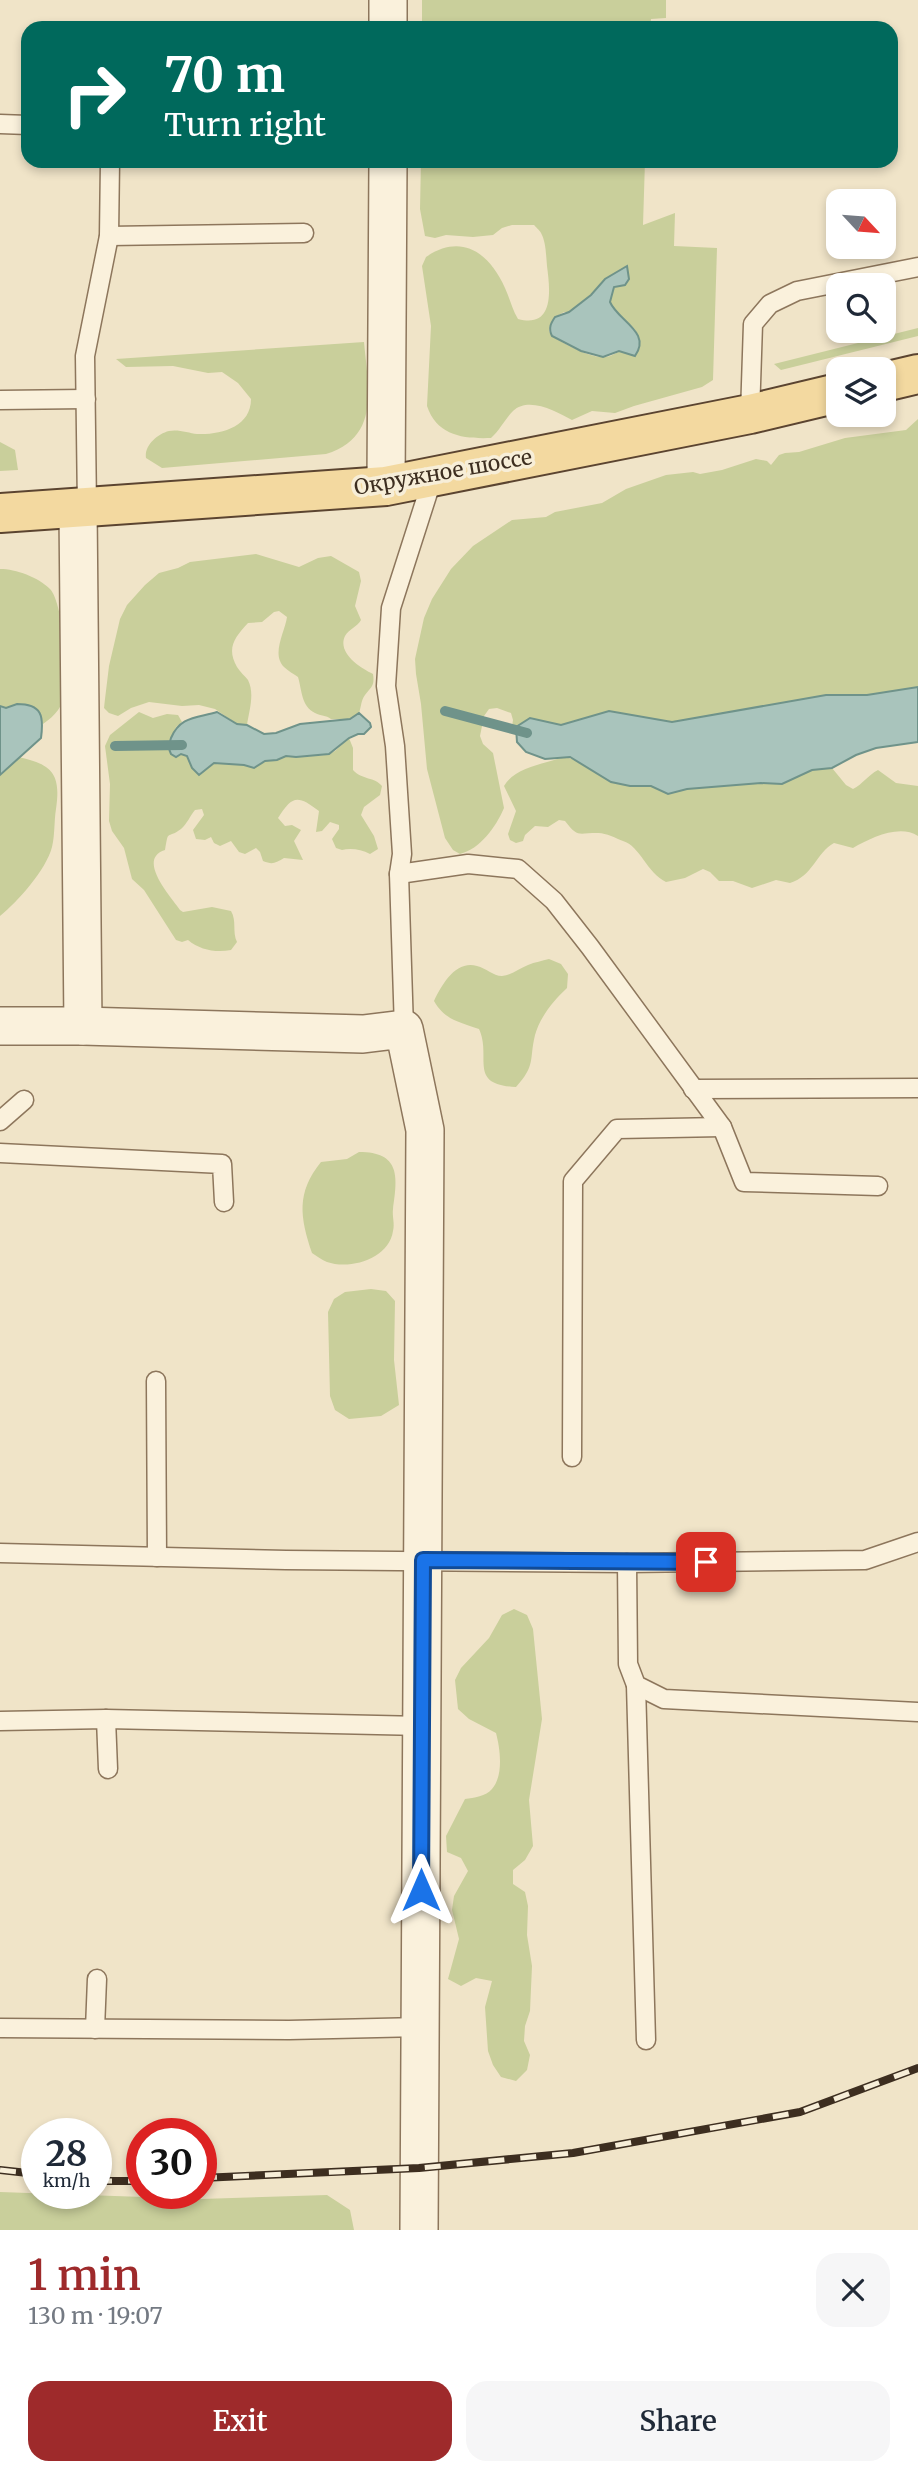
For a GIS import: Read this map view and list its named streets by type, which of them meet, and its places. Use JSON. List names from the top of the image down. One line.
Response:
{"streets":{"main road":["Окружное шоссе"]},"north":"bottom right","page":{"turn":["70 m","Turn right"],"speed":"28 km/h","limit":"30","heading":["1 min","130 m · 19:07"],"buttons":["Exit","Share"]}}
